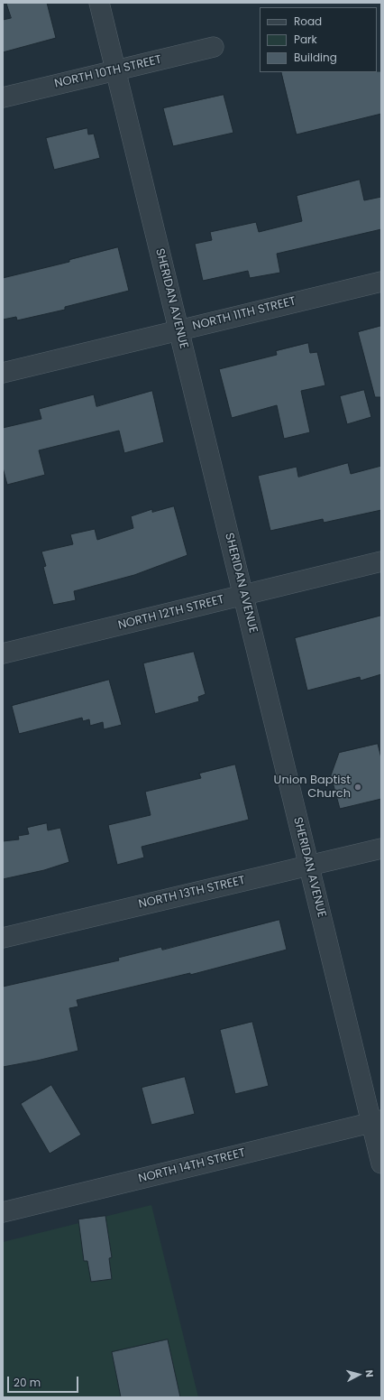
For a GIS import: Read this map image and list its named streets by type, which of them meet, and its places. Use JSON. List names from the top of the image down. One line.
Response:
{"streets":{"street":["NORTH 10TH STREET","SHERIDAN AVENUE","NORTH 11TH STREET","NORTH 12TH STREET","NORTH 13TH STREET","NORTH 14TH STREET"]},"crossings":[["NORTH 10TH STREET","SHERIDAN AVENUE"],["SHERIDAN AVENUE","NORTH 11TH STREET"],["SHERIDAN AVENUE","NORTH 12TH STREET"],["SHERIDAN AVENUE","NORTH 13TH STREET"],["SHERIDAN AVENUE","NORTH 14TH STREET"]],"places":["Union Baptist Church"],"legend":["Road","Park","Building"],"scale_bar":"20 m","north":"right"}
